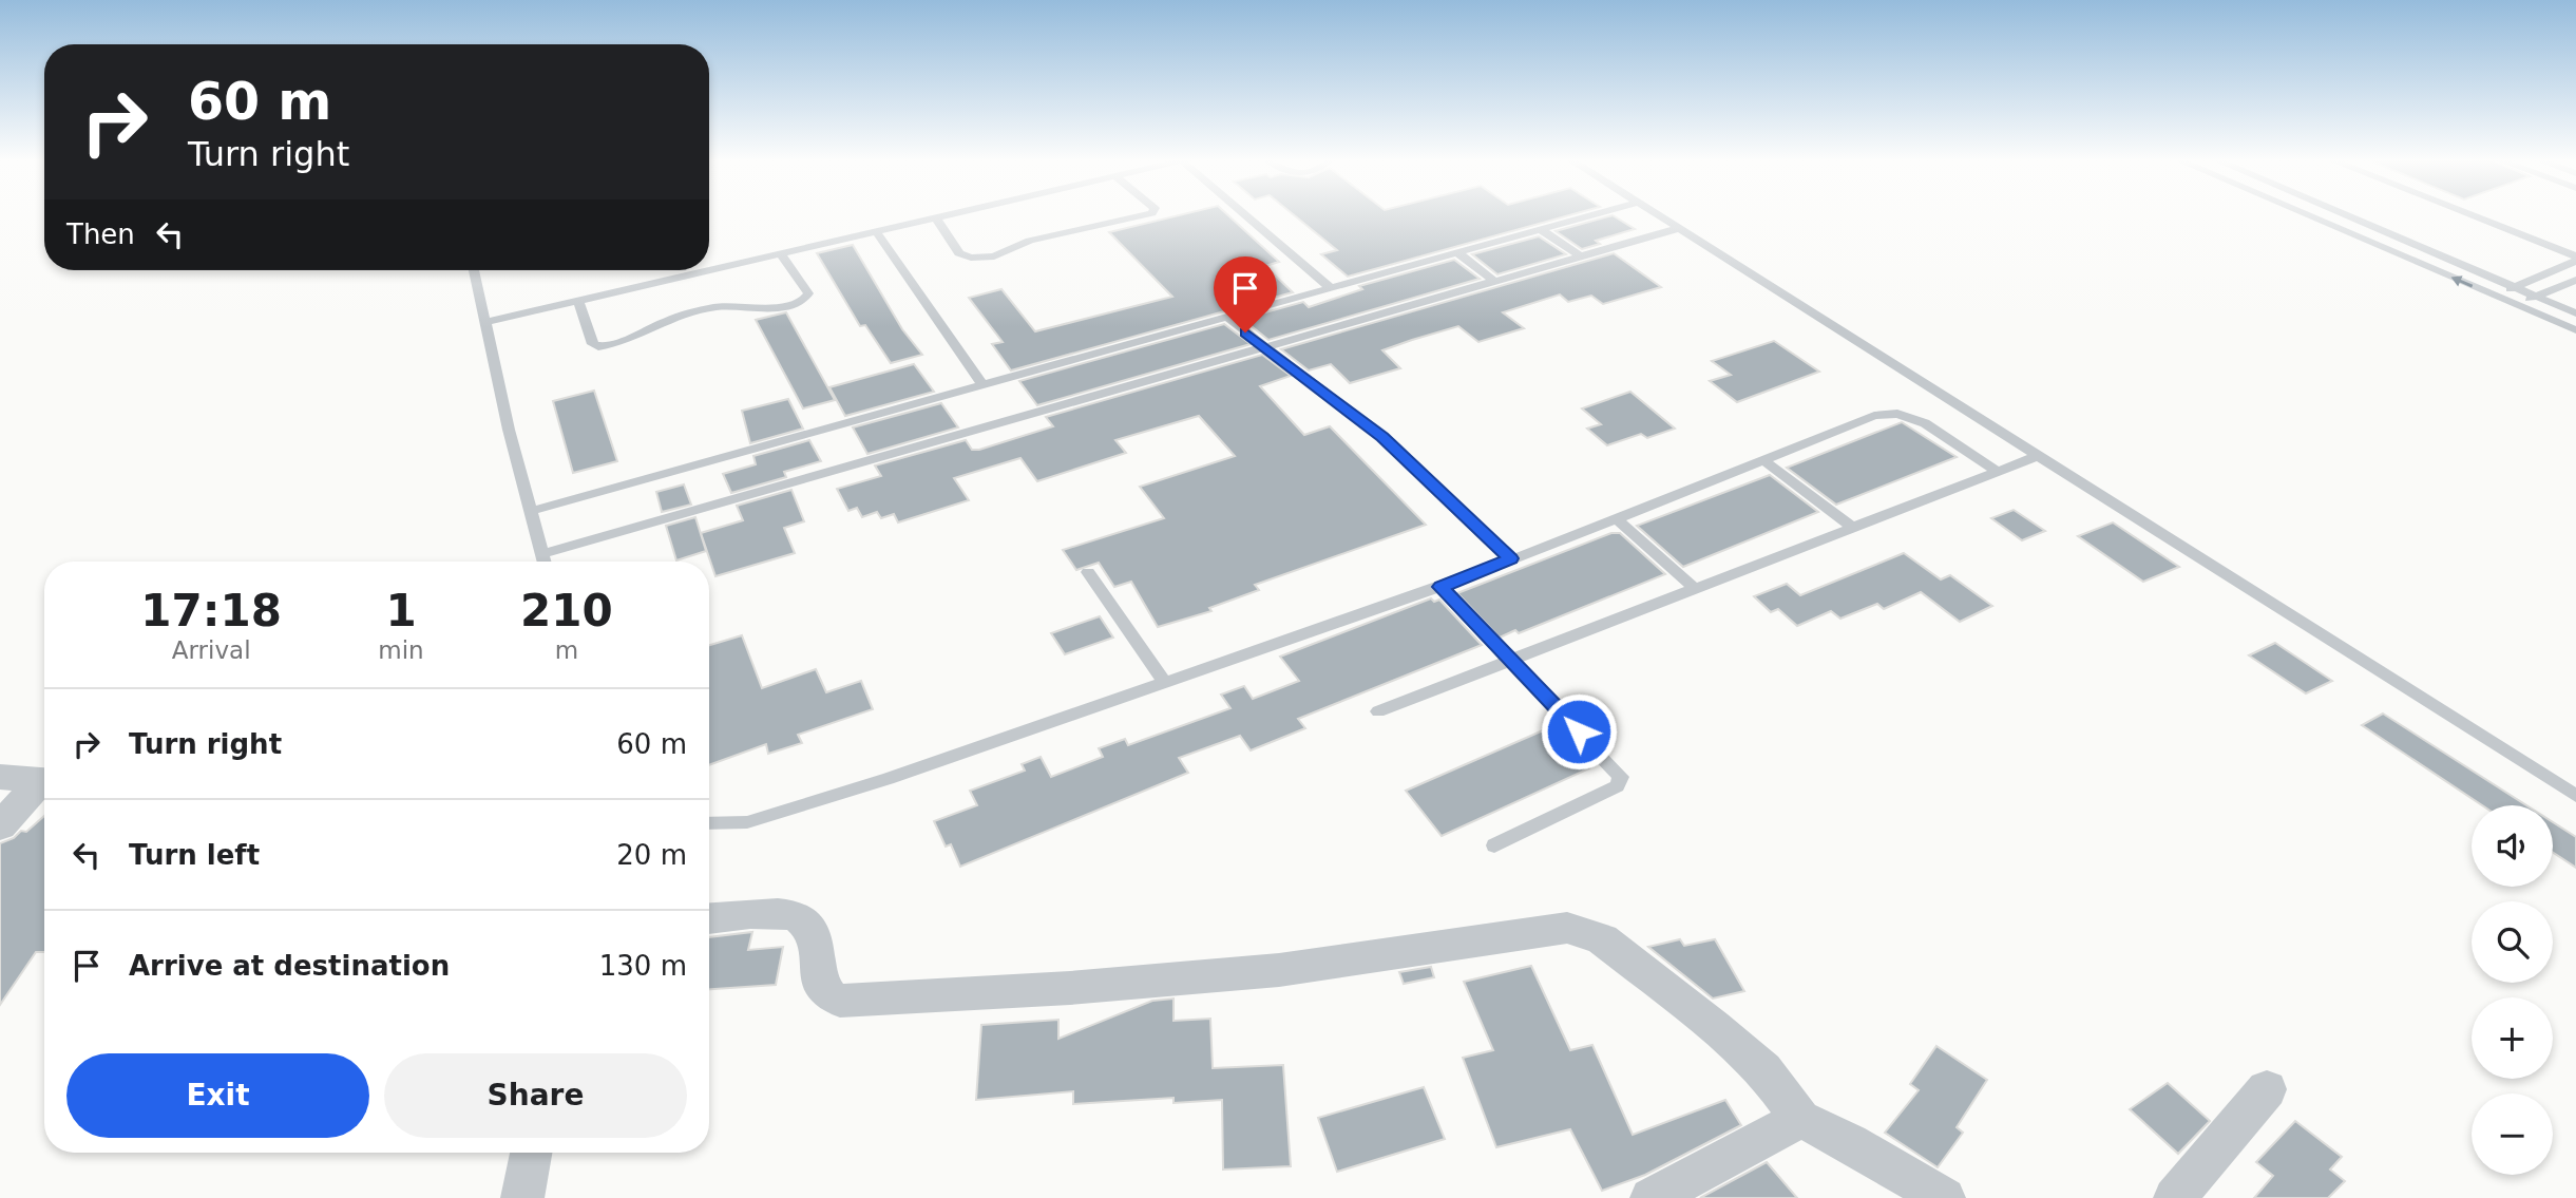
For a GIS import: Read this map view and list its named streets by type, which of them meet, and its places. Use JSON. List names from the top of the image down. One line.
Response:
{"page":{"turn":["60 m","Turn right"],"then":"Then","eta":["17:18","Arrival","1","min","210","m"],"list":[{"name":"Turn right","value":"60 m"},{"name":"Turn left","value":"20 m"},{"name":"Arrive at destination","value":"130 m"}],"map_buttons":["+","−"],"buttons":["Exit","Share"]}}
